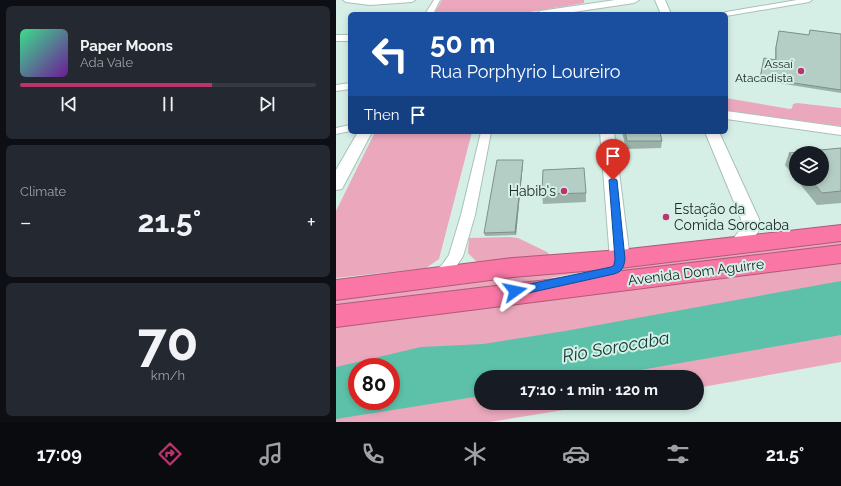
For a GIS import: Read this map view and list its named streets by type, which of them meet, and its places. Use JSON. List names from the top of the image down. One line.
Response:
{"streets":{"highway":["Avenida Dom Aguirre"]},"water":["Rio Sorocaba"],"places":["Assaí Atacadista","Habib's","Estação da Comida Sorocaba"],"page":{"turn":["50 m","Rua Porphyrio Loureiro"],"song":["Paper Moons","Ada Vale"],"then":"Then","tile":["Climate",["70","km/h"]],"heat":["−","21.5°","+"],"limit":"80","trip":"17:10 · 1 min · 120 m","tabs":["17:09","21.5°"]}}
